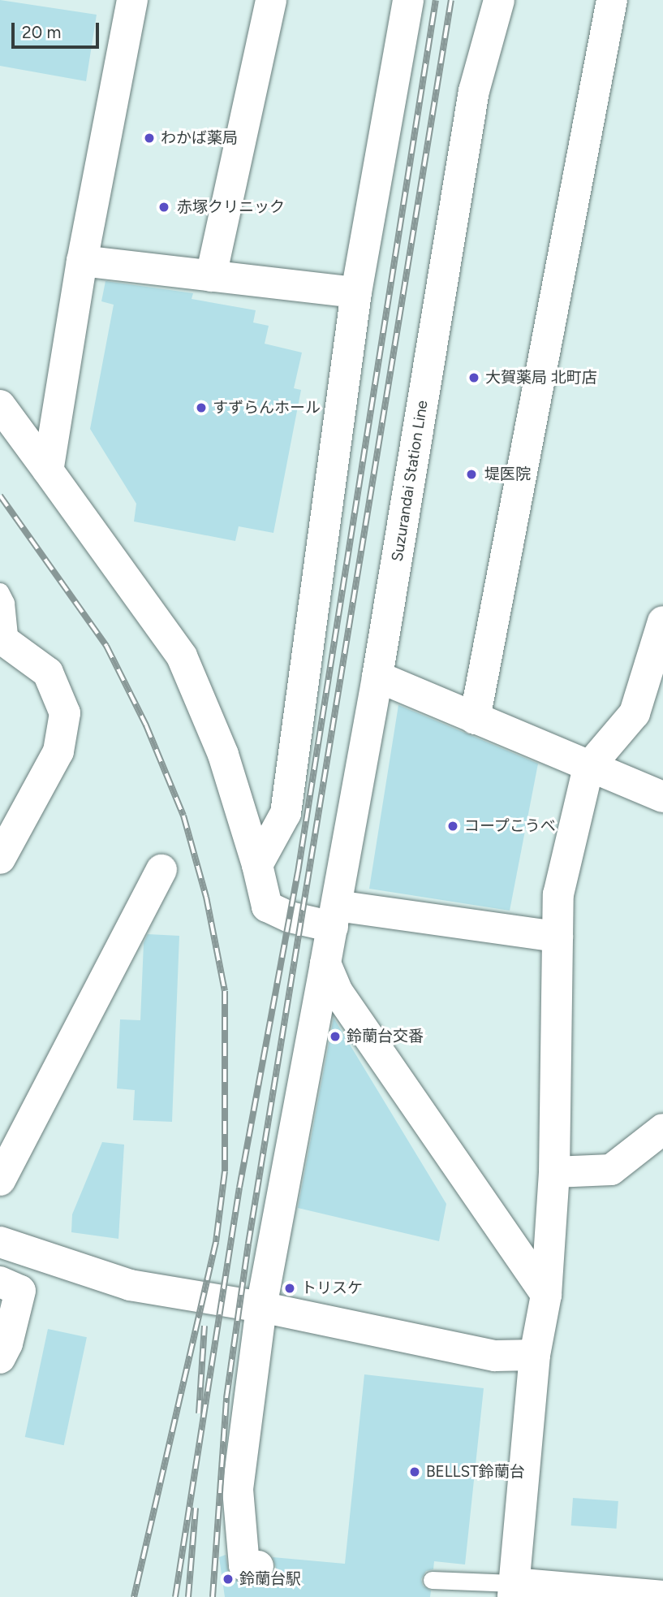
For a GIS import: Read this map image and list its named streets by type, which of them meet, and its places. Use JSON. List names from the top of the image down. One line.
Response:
{"streets":{"street":["Suzurandai Station Line"]},"places":["わかば薬局","赤塚クリニック","大賀薬局 北町店","すずらんホール","堤医院","コープこうべ","鈴蘭台交番","トリスケ","BELLST鈴蘭台","鈴蘭台駅"],"scale_bar":"20 m"}
